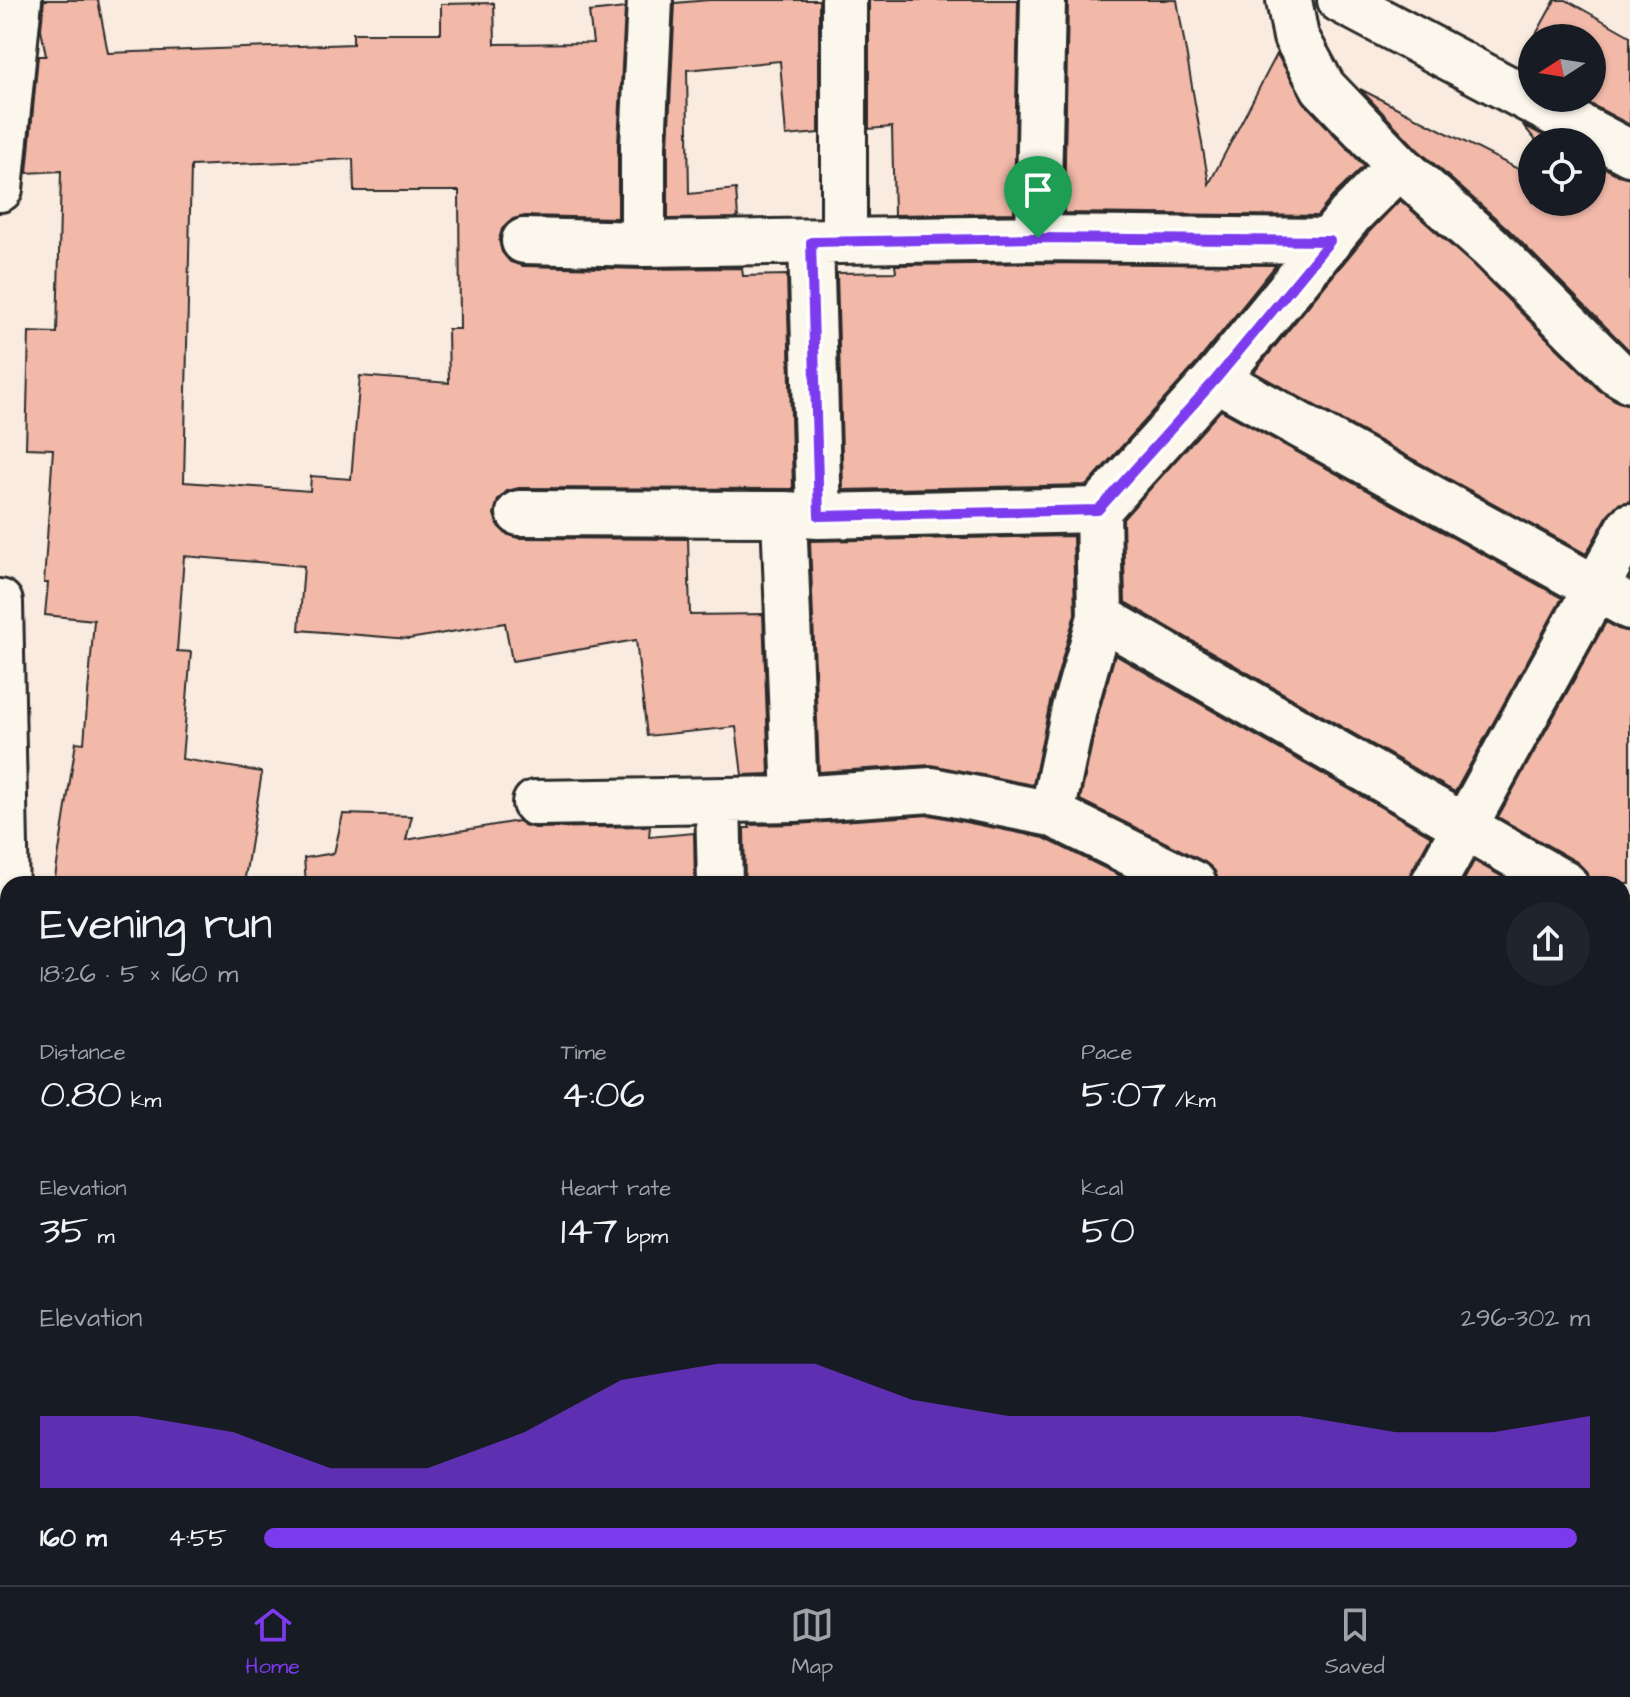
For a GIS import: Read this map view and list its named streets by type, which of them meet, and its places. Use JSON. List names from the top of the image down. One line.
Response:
{"north":"left","page":{"heading":["Evening run","18:26 · 5 × 160 m"],"stats":[["Distance","0.80 km"],["Time","4:06"],["Pace","5:07 /km"],["Elevation","35 m"],["Heart rate","147 bpm"],["kcal","50"]],"chart":["Elevation","296–302 m"],"list":[{"name":"160 m","note":"4:55"}],"tabs":["Home","Map","Saved"]}}
